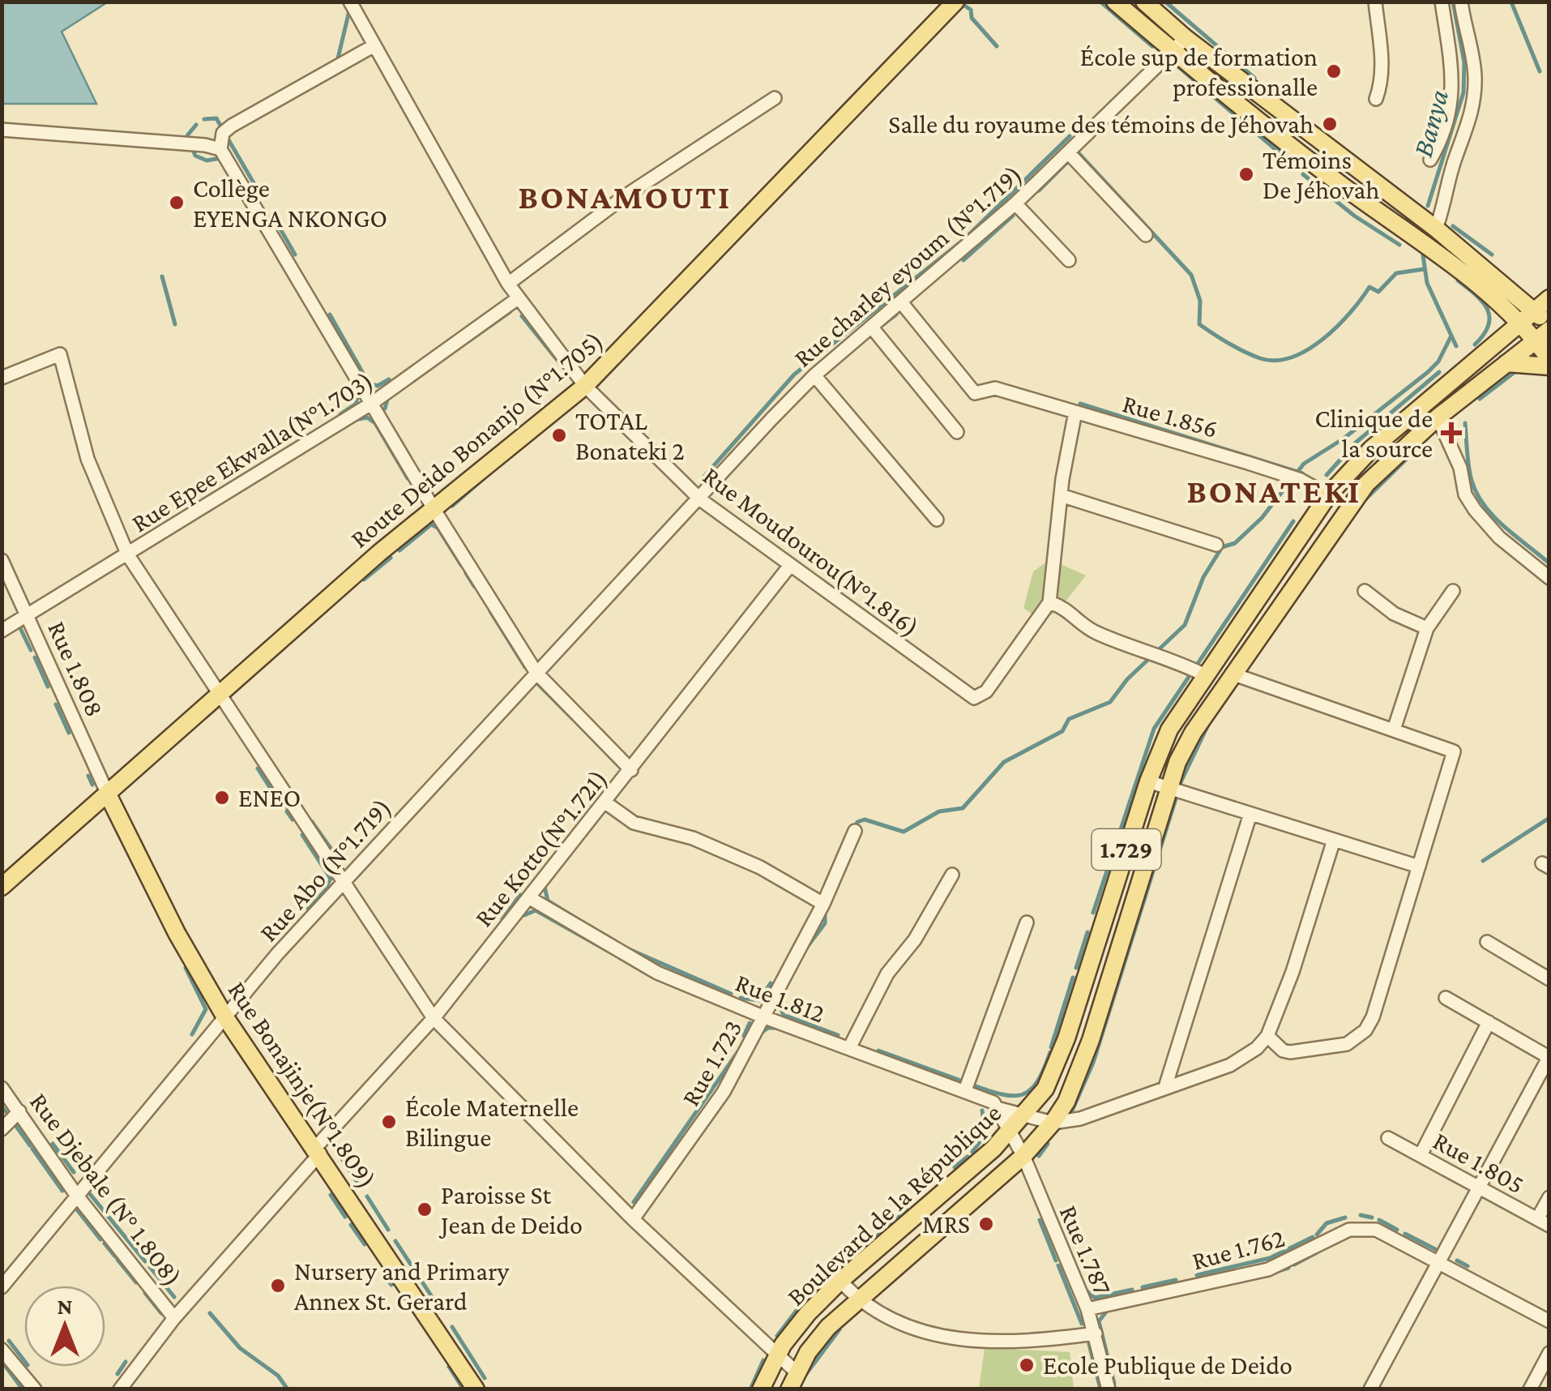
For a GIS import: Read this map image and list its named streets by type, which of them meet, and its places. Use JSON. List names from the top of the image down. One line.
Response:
{"streets":{"main road":["Route Deido Bonanjo (N°1.705)","1.729","Rue Bonajinje(N°1.809)","Boulevard de la République"],"street":["Rue charley eyoum (N°1.719)","Rue 1.856","Rue Epee Ekwalla(N°1.703)","Rue Moudourou(N°1.816)","Rue 1.808","Rue Kotto(N°1.721)","Rue Abo (N°1.719)","Rue 1.812","Rue 1.723","Rue 1.805","Rue Djebale (N° 1.808)","Rue 1.762","Rue 1.787"]},"crossings":[["Rue charley eyoum (N°1.719)","Rue 1.856"],["Rue charley eyoum (N°1.719)","Rue Moudourou(N°1.816)"],["Rue charley eyoum (N°1.719)","Rue Abo (N°1.719)"],["Rue 1.856","Boulevard de la République"],["Route Deido Bonanjo (N°1.705)","Rue Moudourou(N°1.816)"],["Route Deido Bonanjo (N°1.705)","Rue 1.808"],["Route Deido Bonanjo (N°1.705)","Rue Bonajinje(N°1.809)"],["Rue Epee Ekwalla(N°1.703)","Rue Moudourou(N°1.816)"],["Rue Epee Ekwalla(N°1.703)","Rue 1.808"],["Rue Moudourou(N°1.816)","Rue Kotto(N°1.721)"],["Rue Moudourou(N°1.816)","Rue Abo (N°1.719)"],["Rue 1.808","Rue Bonajinje(N°1.809)"],["Rue Kotto(N°1.721)","Rue 1.812"],["Rue Kotto(N°1.721)","Rue Bonajinje(N°1.809)"],["Rue Kotto(N°1.721)","Rue Djebale (N° 1.808)"],["Rue Abo (N°1.719)","Rue Bonajinje(N°1.809)"],["Rue Abo (N°1.719)","Rue Djebale (N° 1.808)"],["Rue 1.812","Rue 1.723"],["Rue 1.812","Boulevard de la République"],["Boulevard de la République","Rue 1.787"],["Rue 1.762","Rue 1.787"]],"districts":["BONAMOUTI","BONATEKI"],"water":["Banya"],"places":{"other":["École sup de formation professionalle","Salle du royaume des témoins de Jéhovah","Témoins De Jéhovah","Collège EYENGA NKONGO","TOTAL Bonateki 2","ENEO","École Maternelle Bilingue","Paroisse St Jean de Deido","MRS","Nursery and Primary Annex St. Gerard","Ecole Publique de Deido"],"health":["Clinique de la source"]},"north":"top"}
